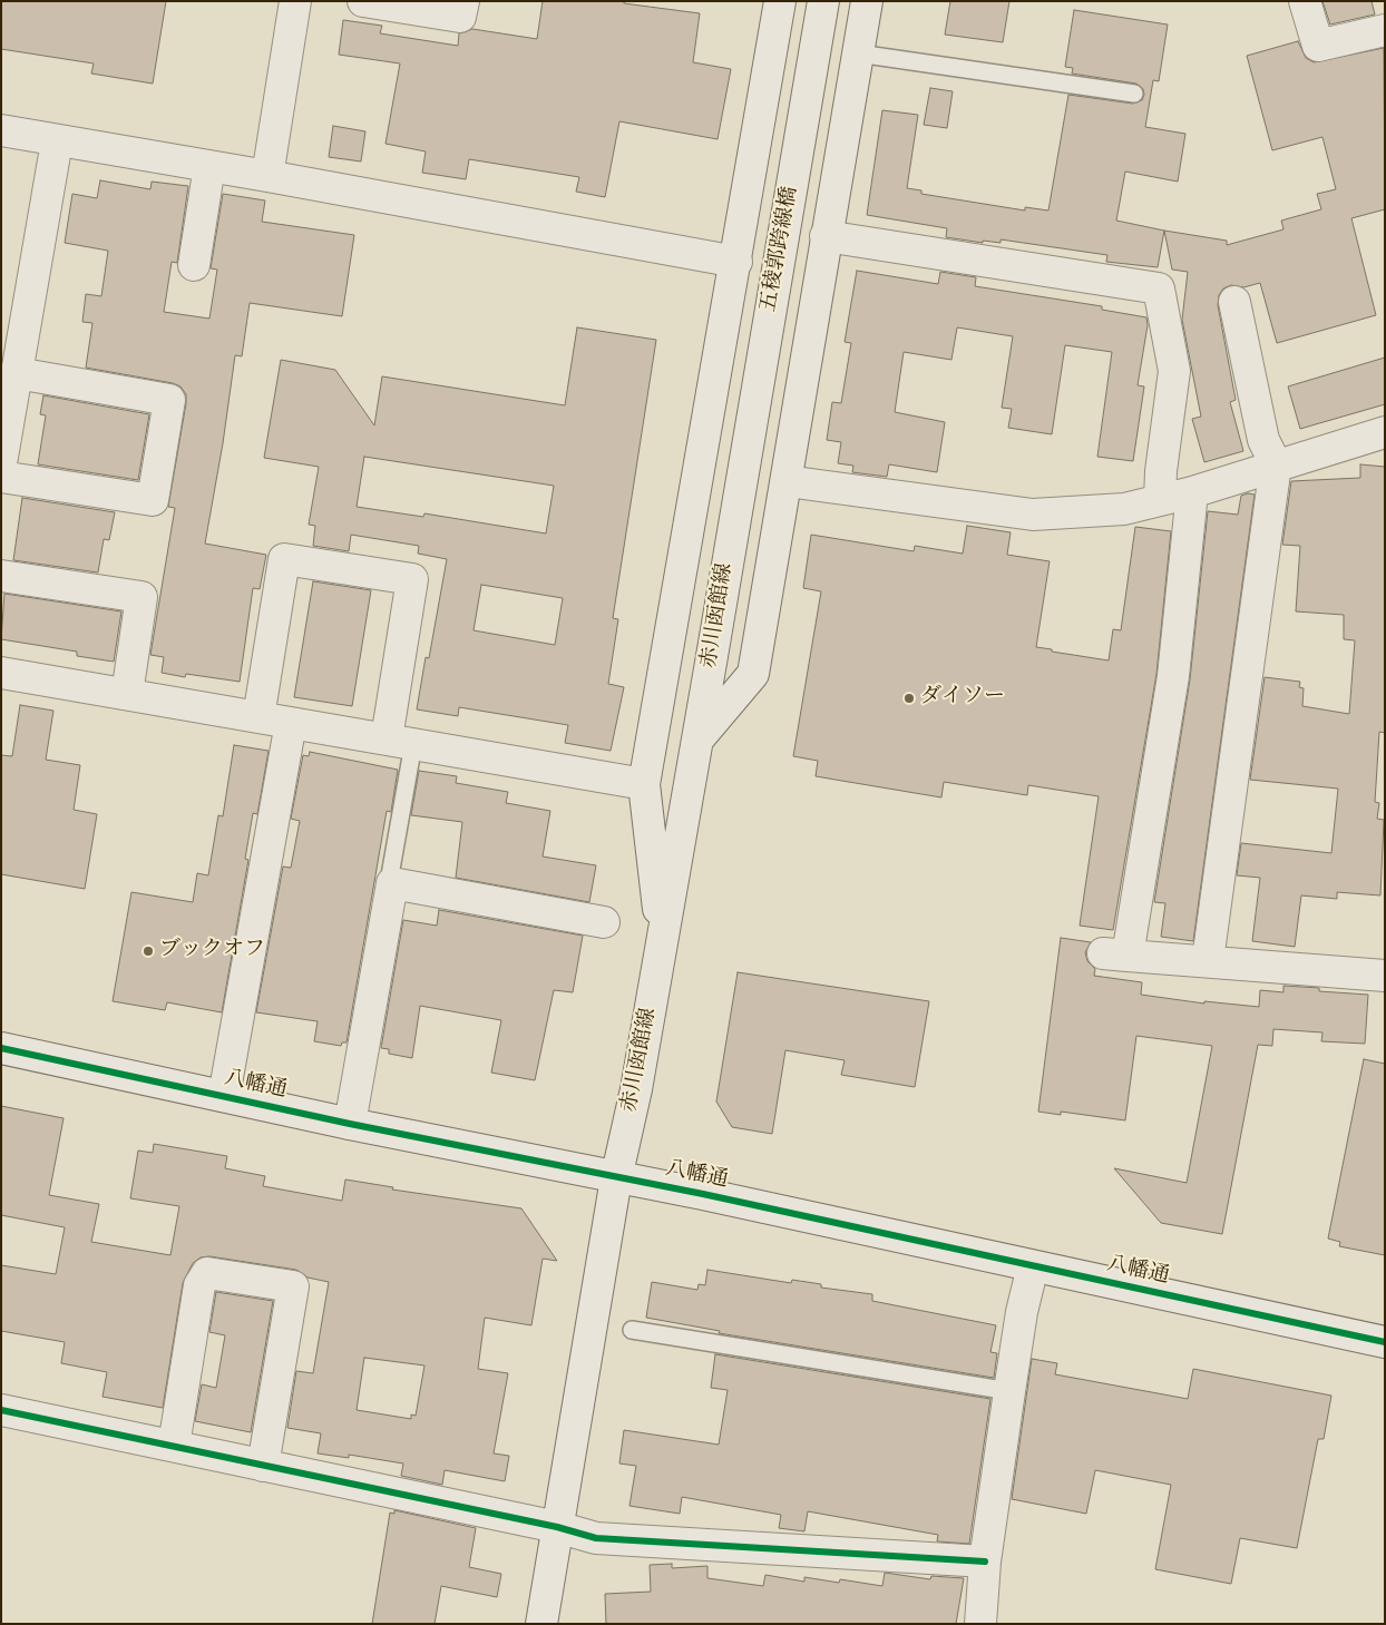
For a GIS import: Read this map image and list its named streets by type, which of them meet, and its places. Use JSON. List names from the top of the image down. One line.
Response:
{"streets":{"street":["五稜郭跨線橋","赤川函館線","八幡通"]},"crossings":[["五稜郭跨線橋","赤川函館線"],["赤川函館線","八幡通"]],"places":["ダイソー","ブックオフ"]}
